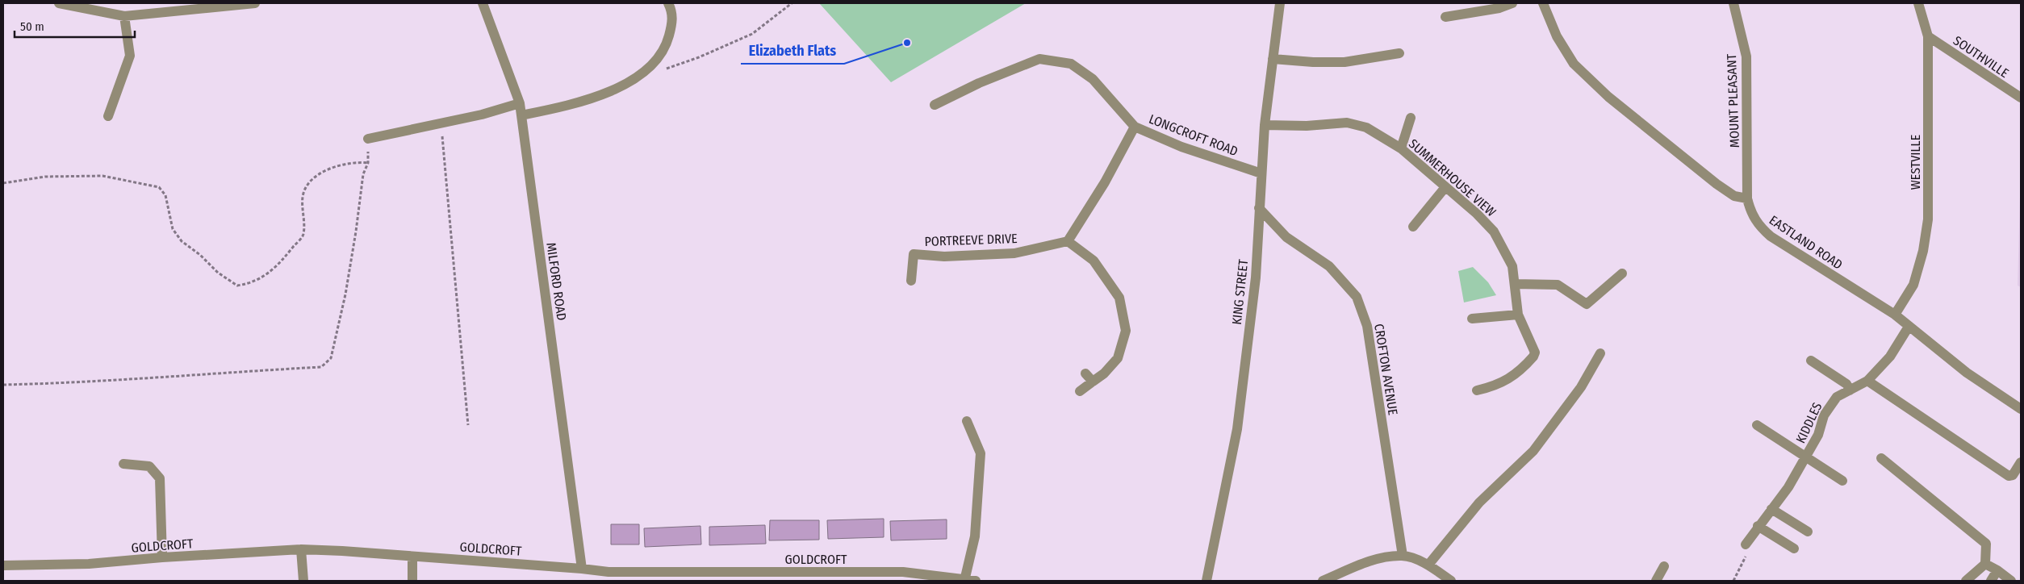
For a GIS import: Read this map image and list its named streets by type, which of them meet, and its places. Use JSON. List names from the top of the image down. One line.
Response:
{"streets":{"street":["SOUTHVILLE","MOUNT PLEASANT","LONGCROFT ROAD","WESTVILLE","SUMMERHOUSE VIEW","PORTREEVE DRIVE","EASTLAND ROAD","MILFORD ROAD","KING STREET","CROFTON AVENUE","KIDDLES","GOLDCROFT"]},"crossings":[["SOUTHVILLE","WESTVILLE"],["MOUNT PLEASANT","EASTLAND ROAD"],["LONGCROFT ROAD","KING STREET"],["WESTVILLE","EASTLAND ROAD"],["SUMMERHOUSE VIEW","KING STREET"],["EASTLAND ROAD","KIDDLES"],["MILFORD ROAD","GOLDCROFT"],["KING STREET","CROFTON AVENUE"]],"places":["Elizabeth Flats"],"scale_bar":"50 m"}
